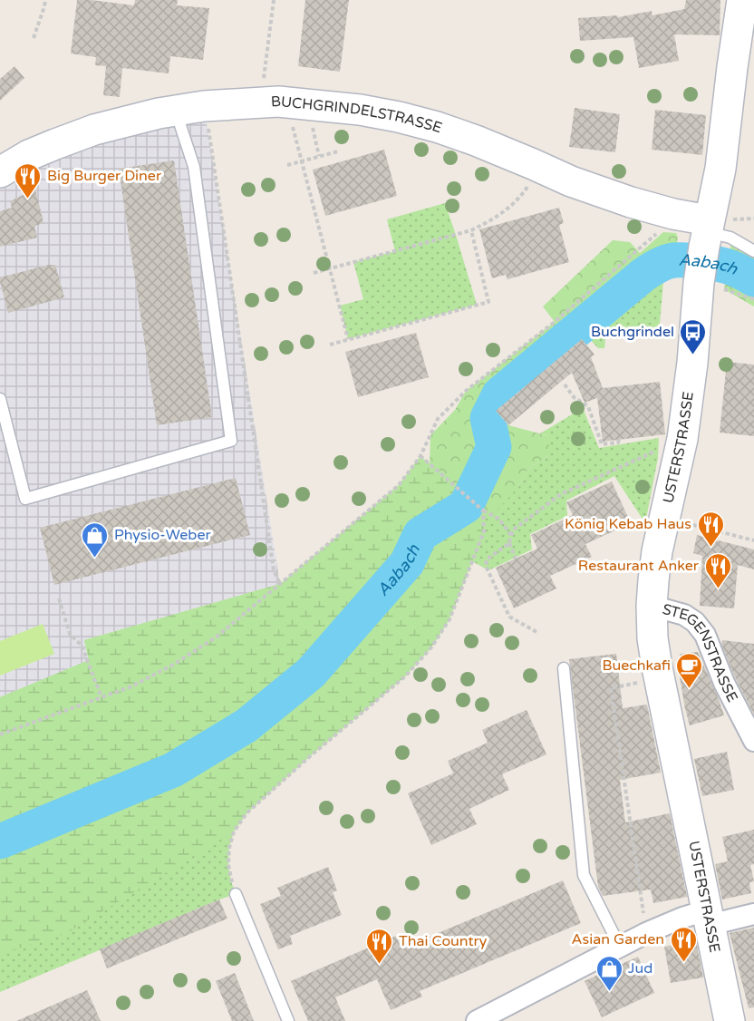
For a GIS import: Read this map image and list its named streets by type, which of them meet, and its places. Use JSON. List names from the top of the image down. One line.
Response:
{"streets":{"main road":["BUCHGRINDELSTRASSE","USTERSTRASSE"],"street":["STEGENSTRASSE"]},"crossings":[["BUCHGRINDELSTRASSE","USTERSTRASSE"],["USTERSTRASSE","STEGENSTRASSE"]],"water":["Aabach"],"places":{"restaurant":["Big Burger Diner","König Kebab Haus","Restaurant Anker","Asian Garden","Thai Country"],"bus stop":["Buchgrindel"],"shop":["Physio-Weber","Jud"],"cafe":["Buechkafi"]}}
